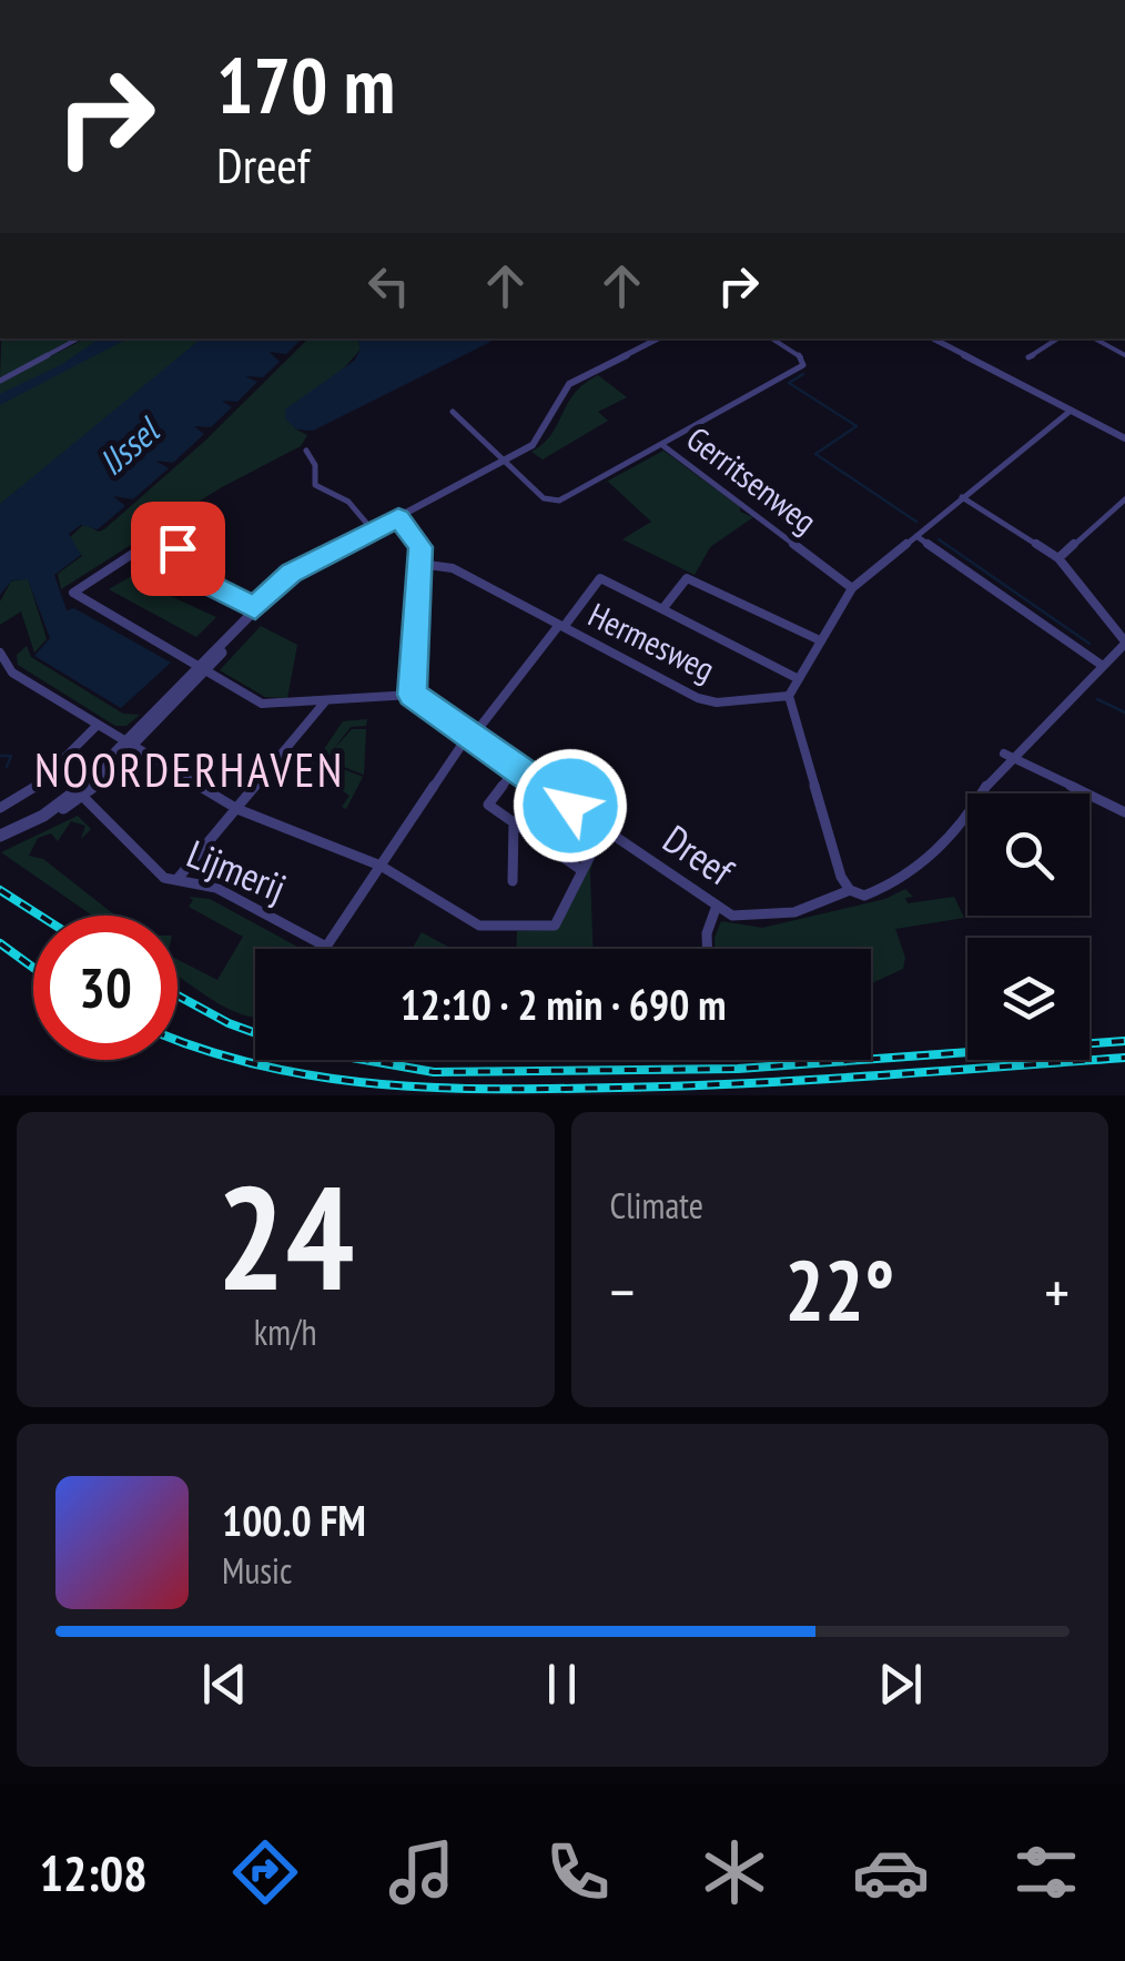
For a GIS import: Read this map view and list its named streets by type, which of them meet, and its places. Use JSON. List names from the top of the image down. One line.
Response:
{"streets":{"street":["Gerritsenweg","Hermesweg","Dreef","Lijmerij"]},"districts":["NOORDERHAVEN"],"water":["IJssel"],"page":{"turn":["170 m","Dreef"],"limit":"30","trip":"12:10 · 2 min · 690 m","tile":[["24","km/h"],"Climate"],"heat":["−","22°","+"],"song":["100.0 FM","Music"],"tabs":"12:08"}}
